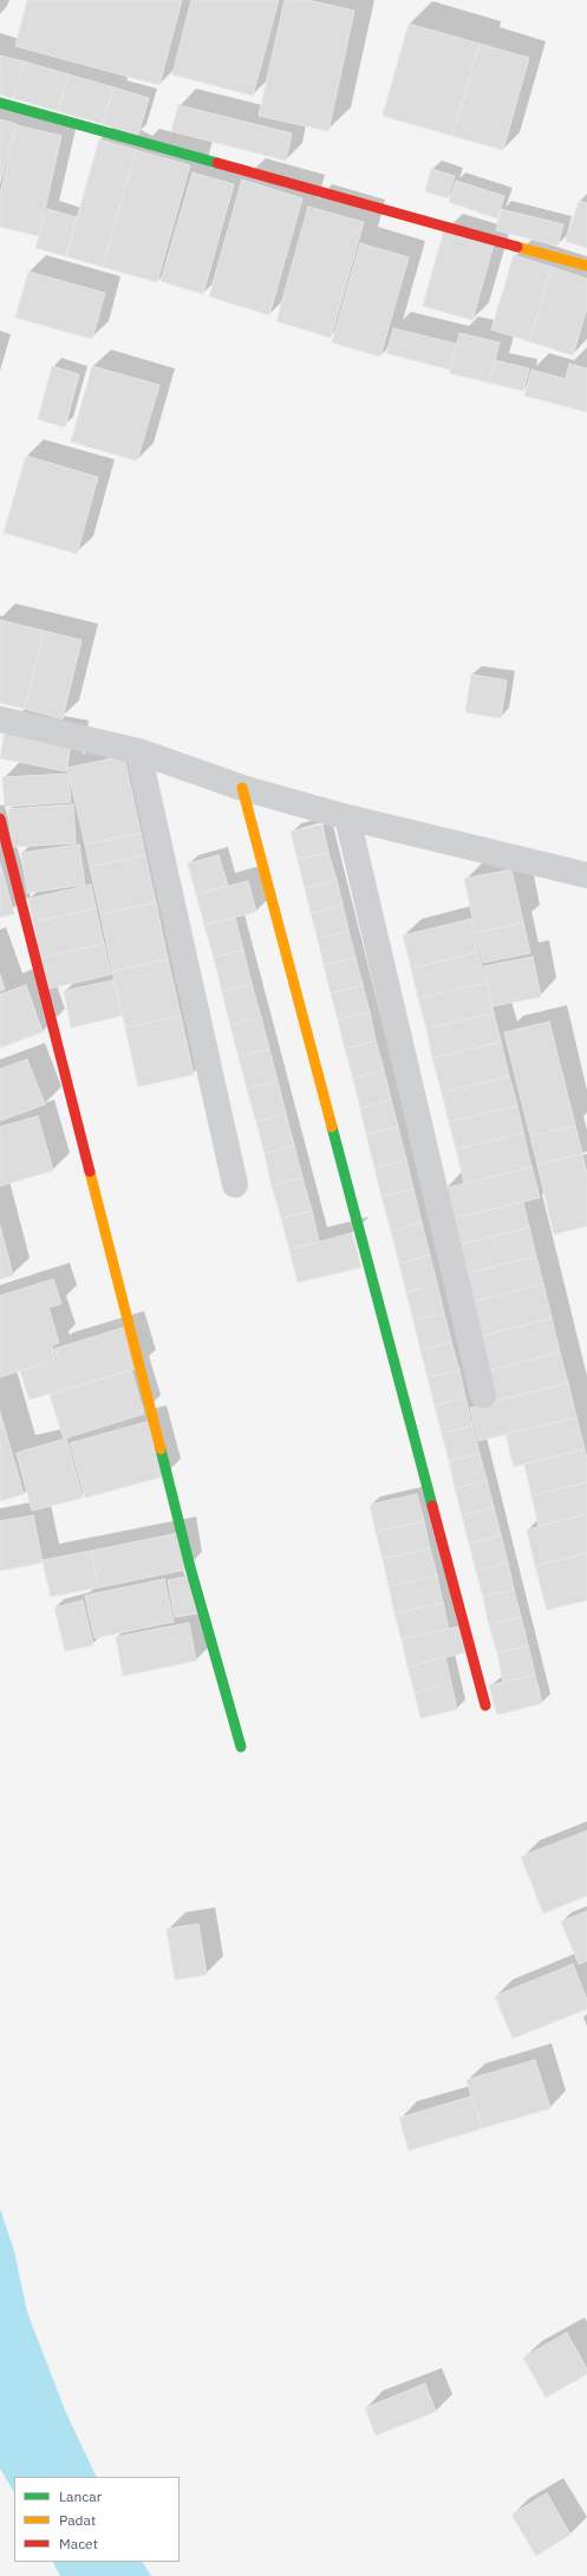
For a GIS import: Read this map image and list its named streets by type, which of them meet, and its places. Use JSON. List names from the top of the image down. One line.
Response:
{"legend":["Lancar","Padat","Macet"]}
